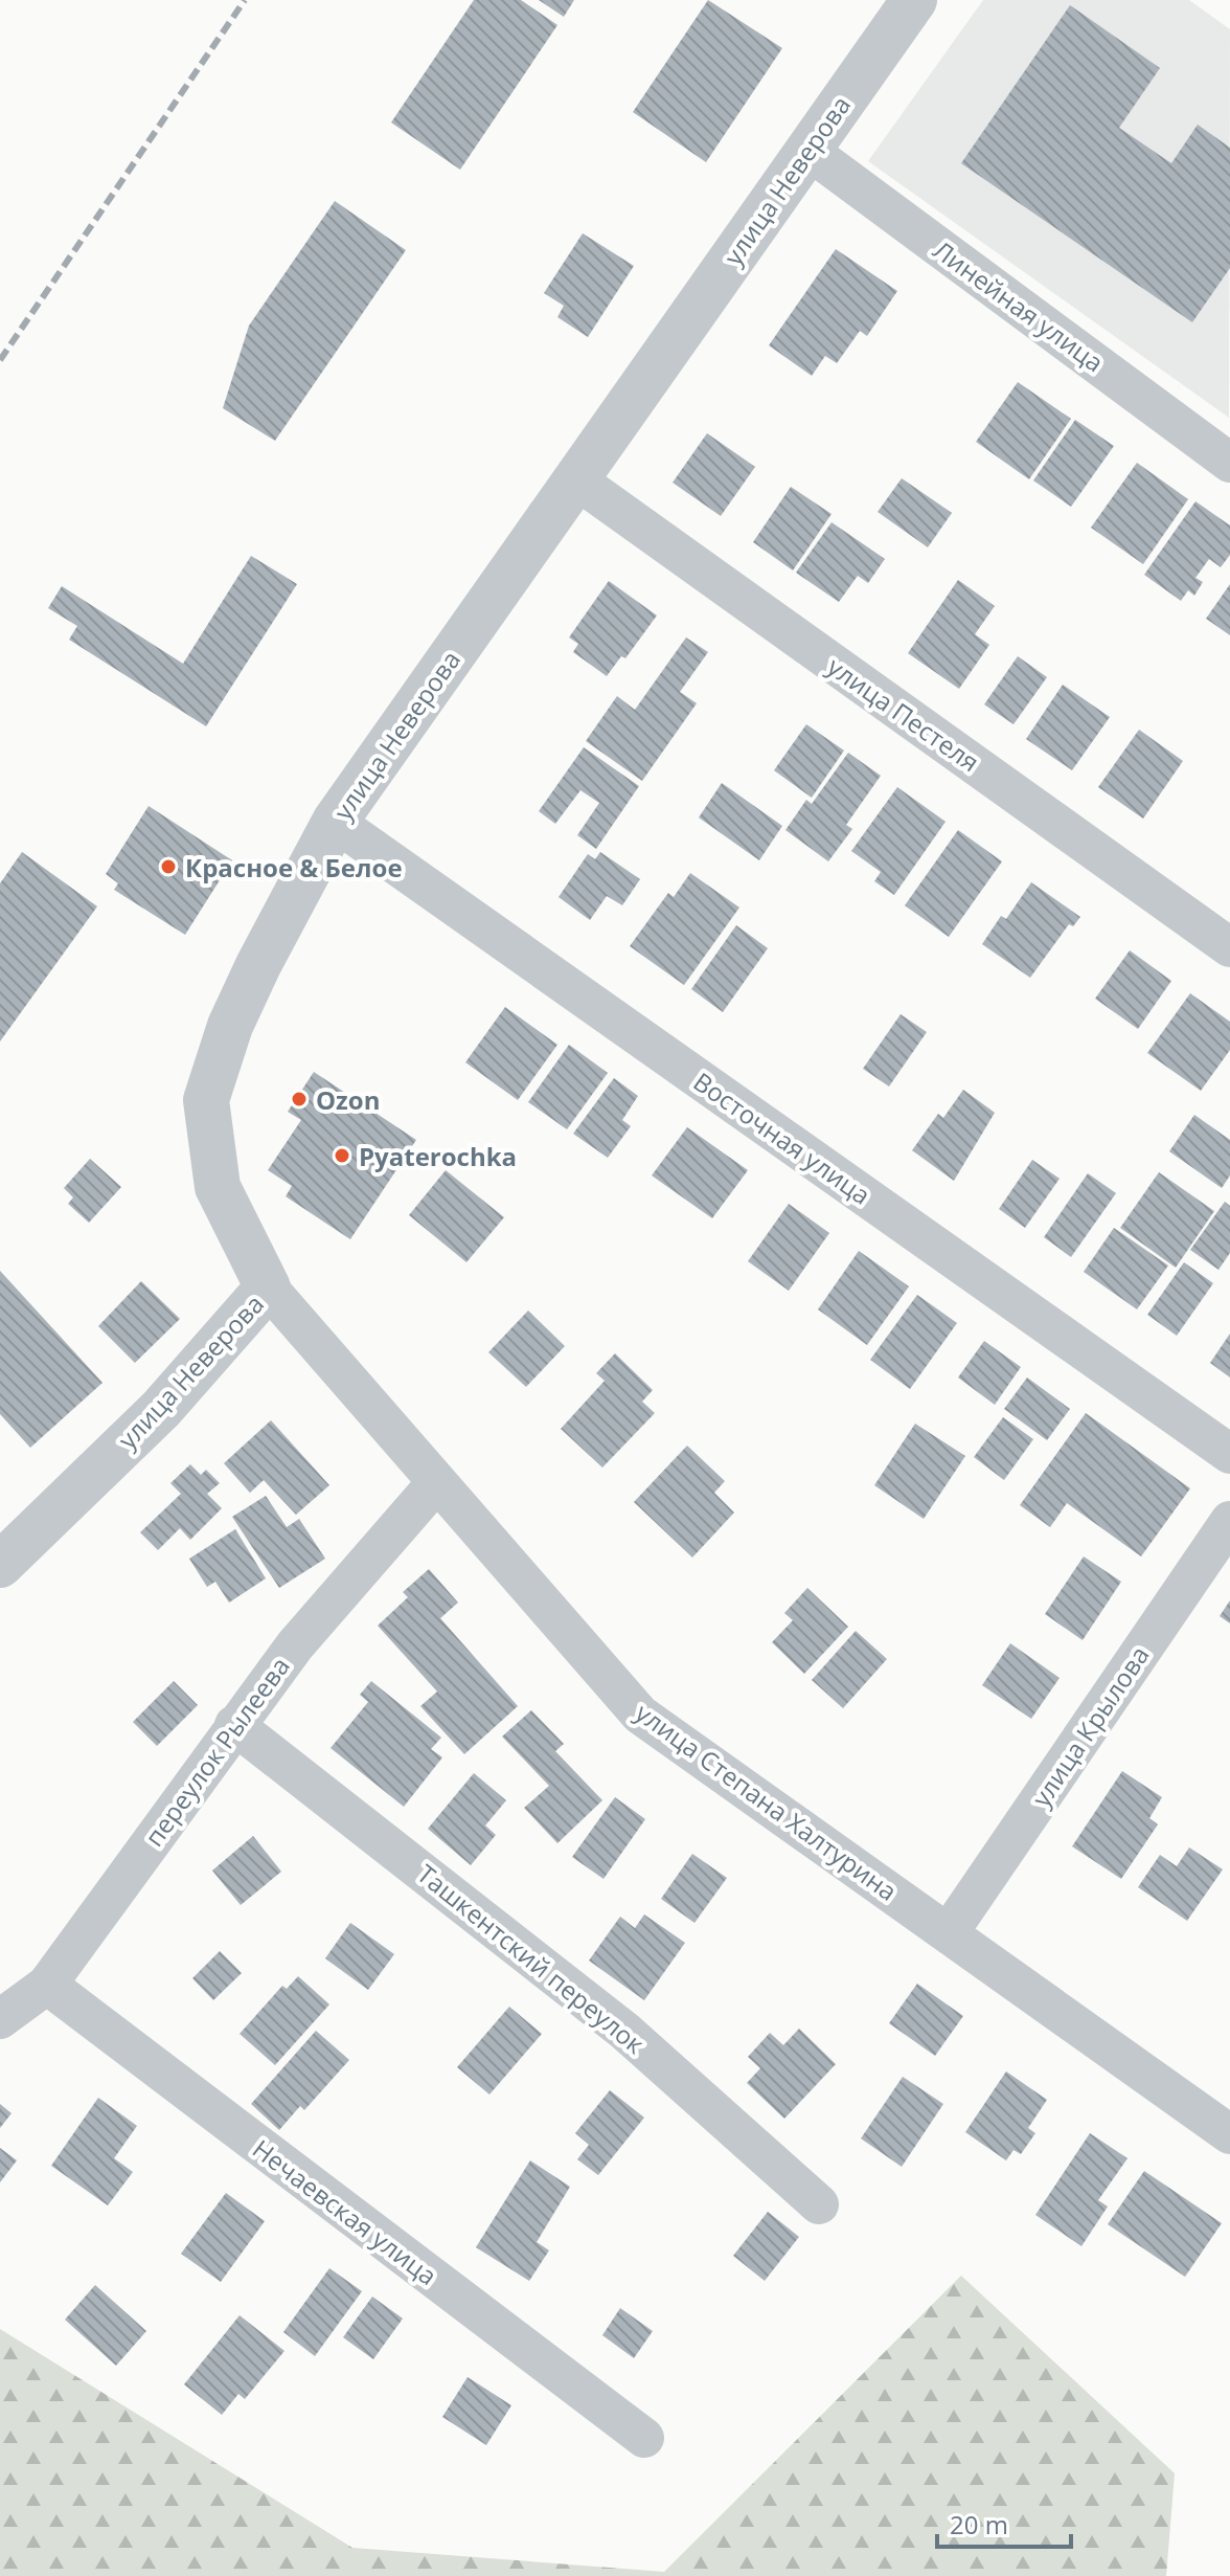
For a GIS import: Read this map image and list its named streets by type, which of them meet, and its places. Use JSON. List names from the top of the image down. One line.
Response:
{"streets":{"street":["улица Неверова","Линейная улица","улица Пестеля","Восточная улица","улица Крылова","переулок Рылеева","улица Степана Халтурина","Ташкентский переулок","Нечаевская улица"]},"crossings":[["улица Неверова","Линейная улица"],["улица Неверова","улица Пестеля"],["улица Неверова","Восточная улица"],["улица Неверова","улица Степана Халтурина"],["улица Крылова","улица Степана Халтурина"],["переулок Рылеева","улица Степана Халтурина"],["переулок Рылеева","Ташкентский переулок"],["переулок Рылеева","Нечаевская улица"]],"places":["Красное & Белое","Ozon","Pyaterochka"],"scale_bar":"20 m"}
